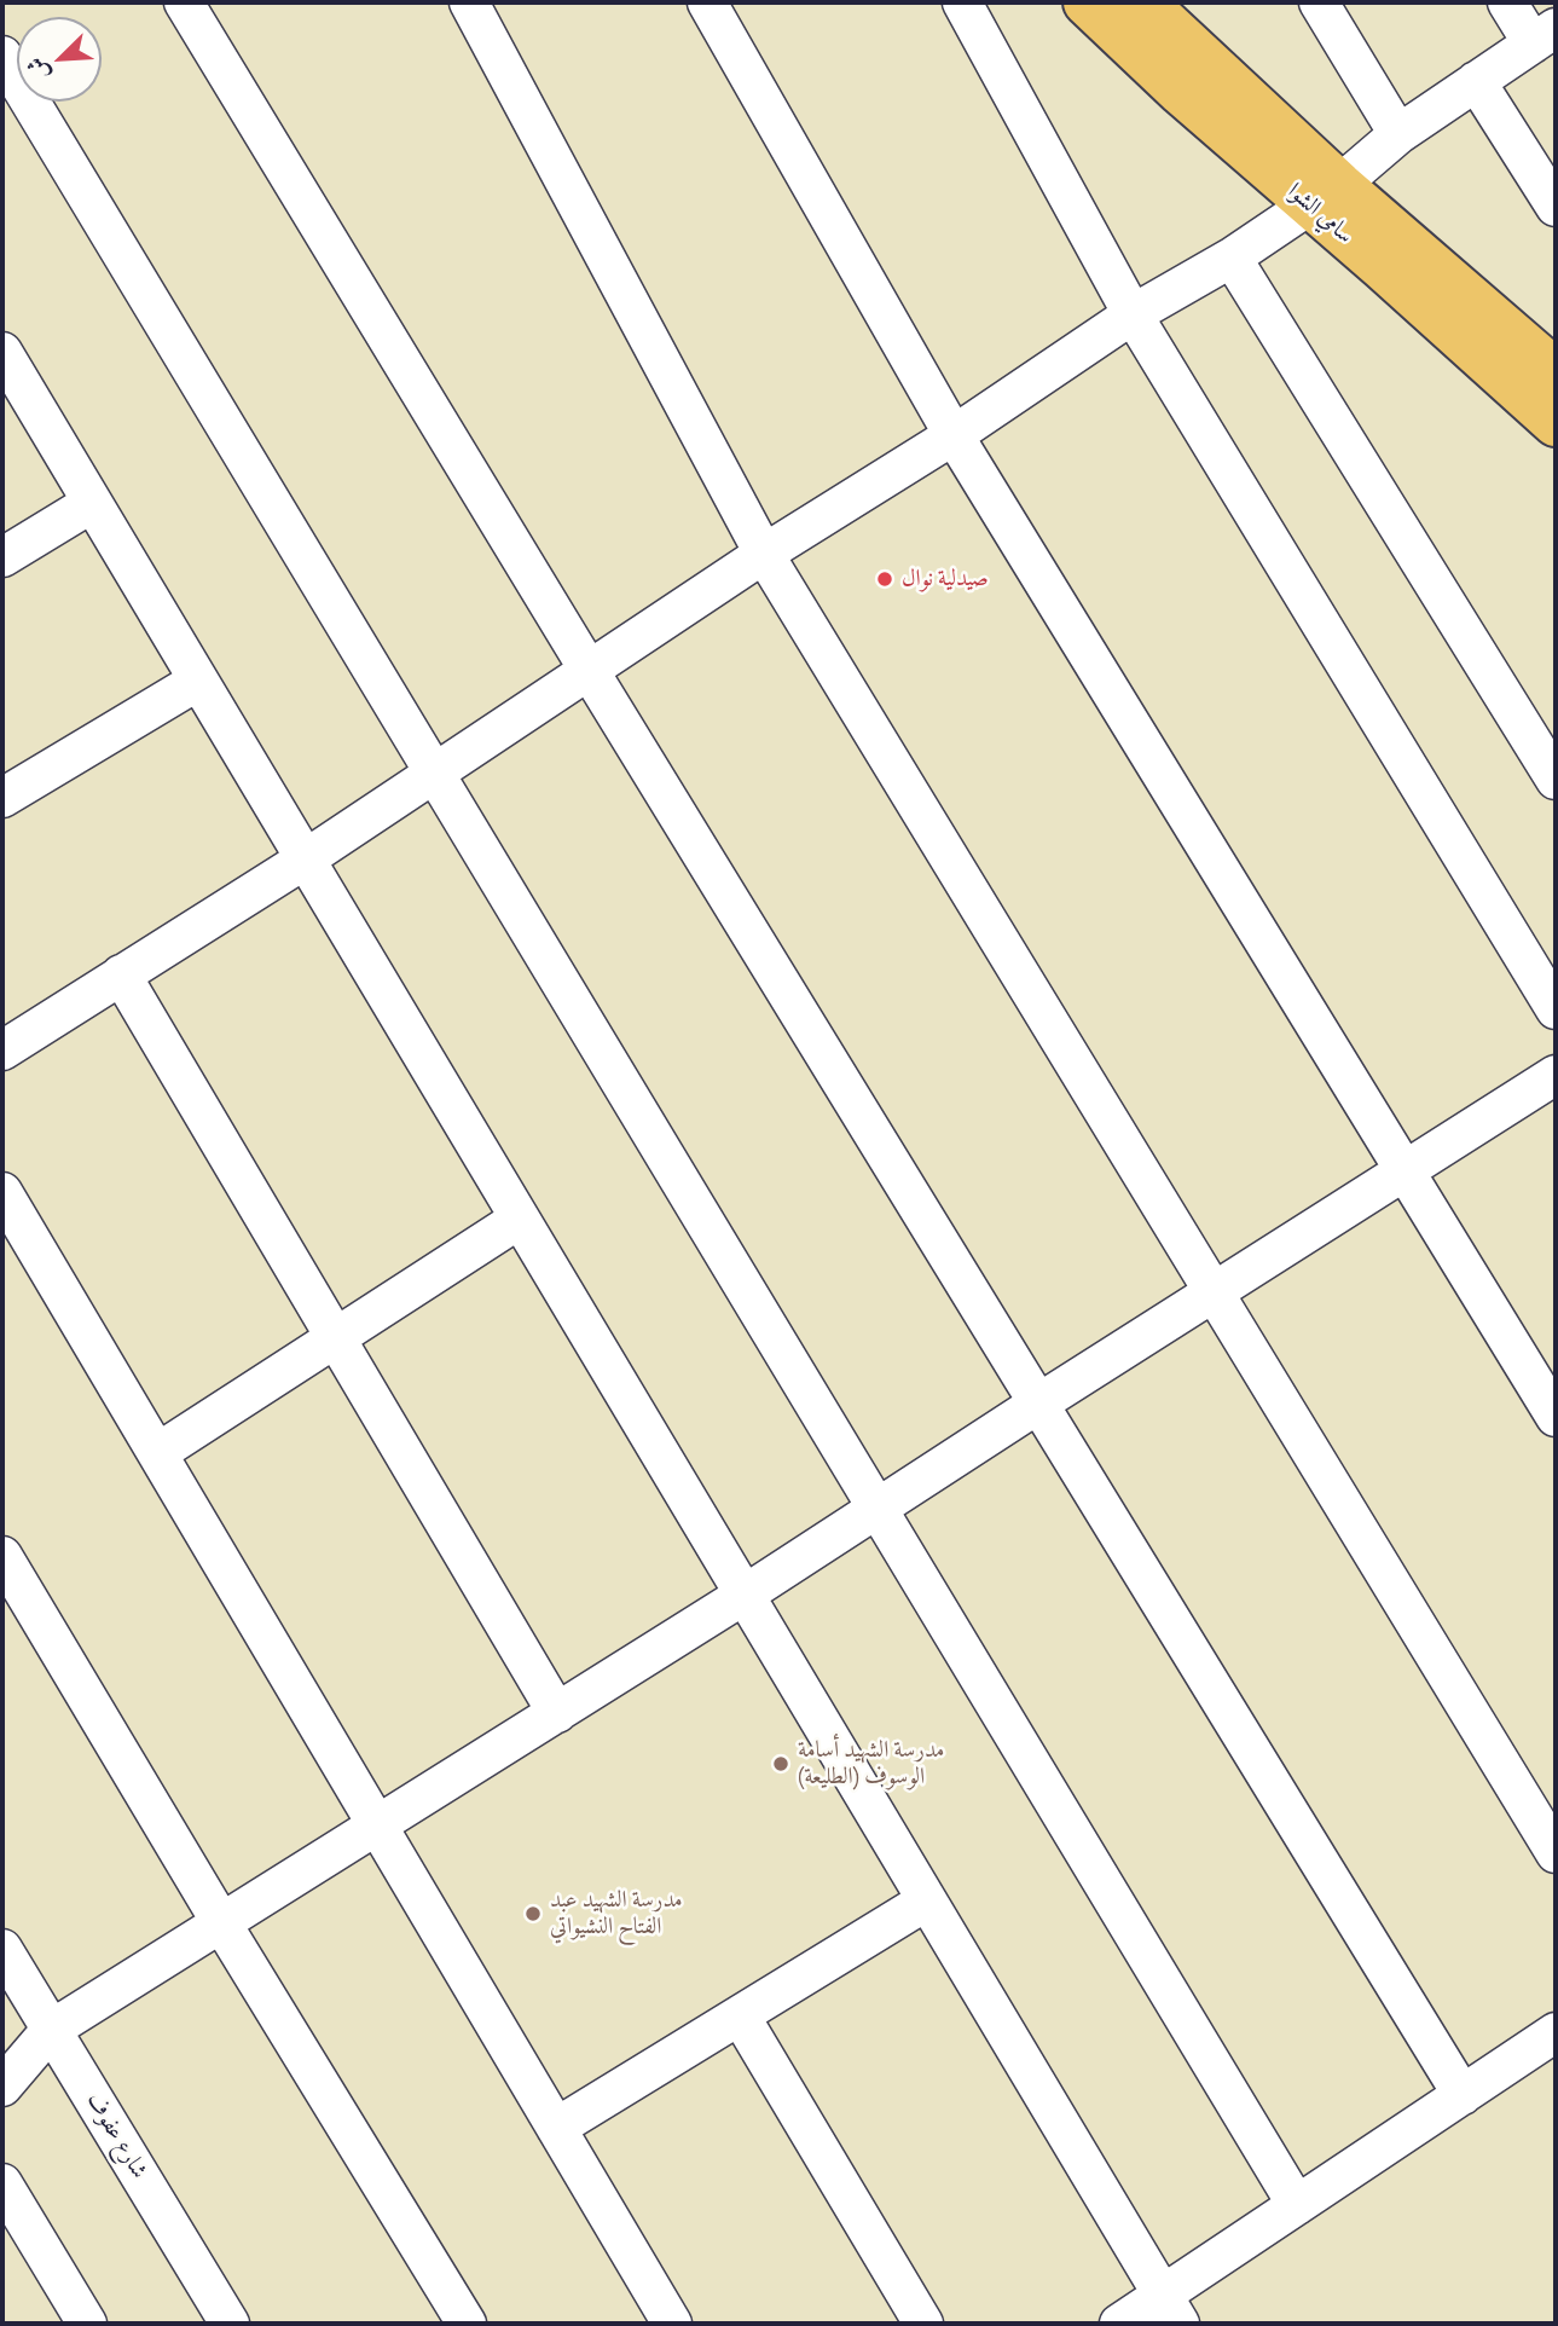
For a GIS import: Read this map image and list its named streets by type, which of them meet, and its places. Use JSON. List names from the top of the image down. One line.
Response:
{"streets":{"main road":["سامي الشوا"],"street":["شارع عفوف"]},"places":["صيدلية نوال","مدرسة الشهيد أسامة الوسوف (الطليعة)","مدرسة الشهيد عبد الفتاح النشيواتي"],"north":"bottom left"}
